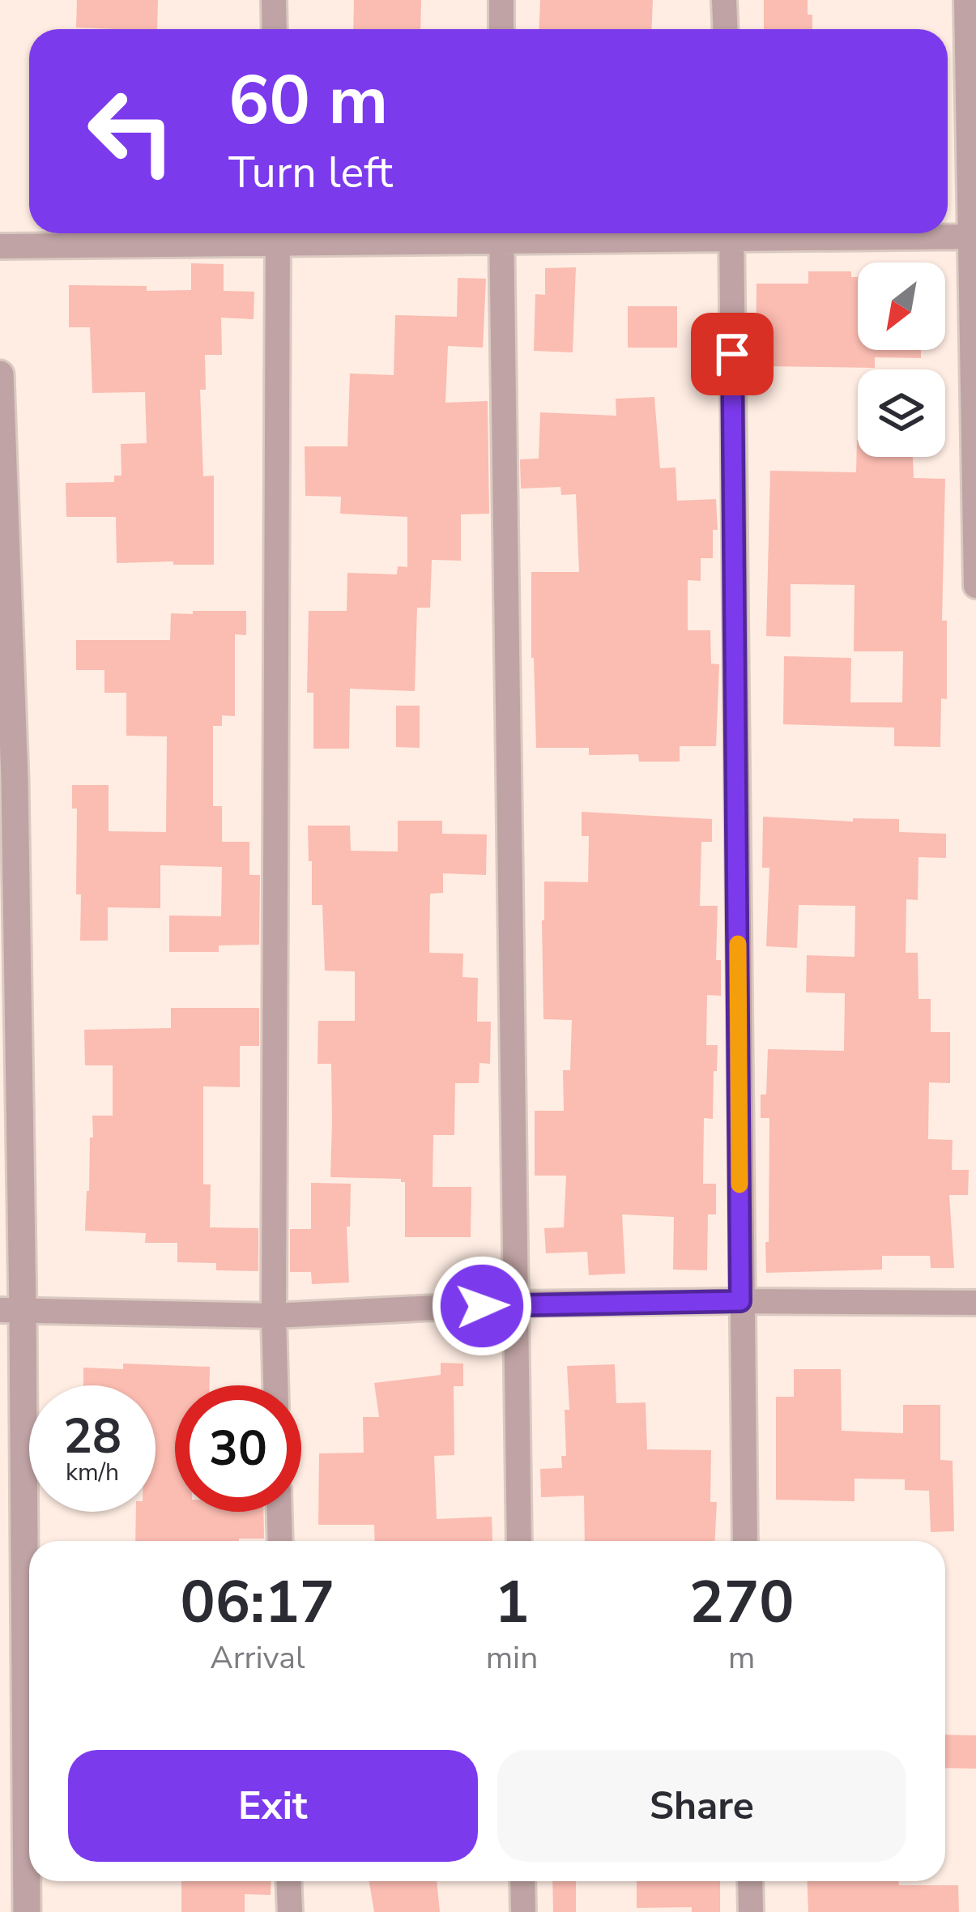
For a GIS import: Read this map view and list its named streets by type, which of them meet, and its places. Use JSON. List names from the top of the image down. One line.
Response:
{"north":"bottom left","page":{"turn":["60 m","Turn left"],"speed":"28 km/h","limit":"30","eta":["06:17","Arrival","1","min","270","m"],"buttons":["Exit","Share"]}}
